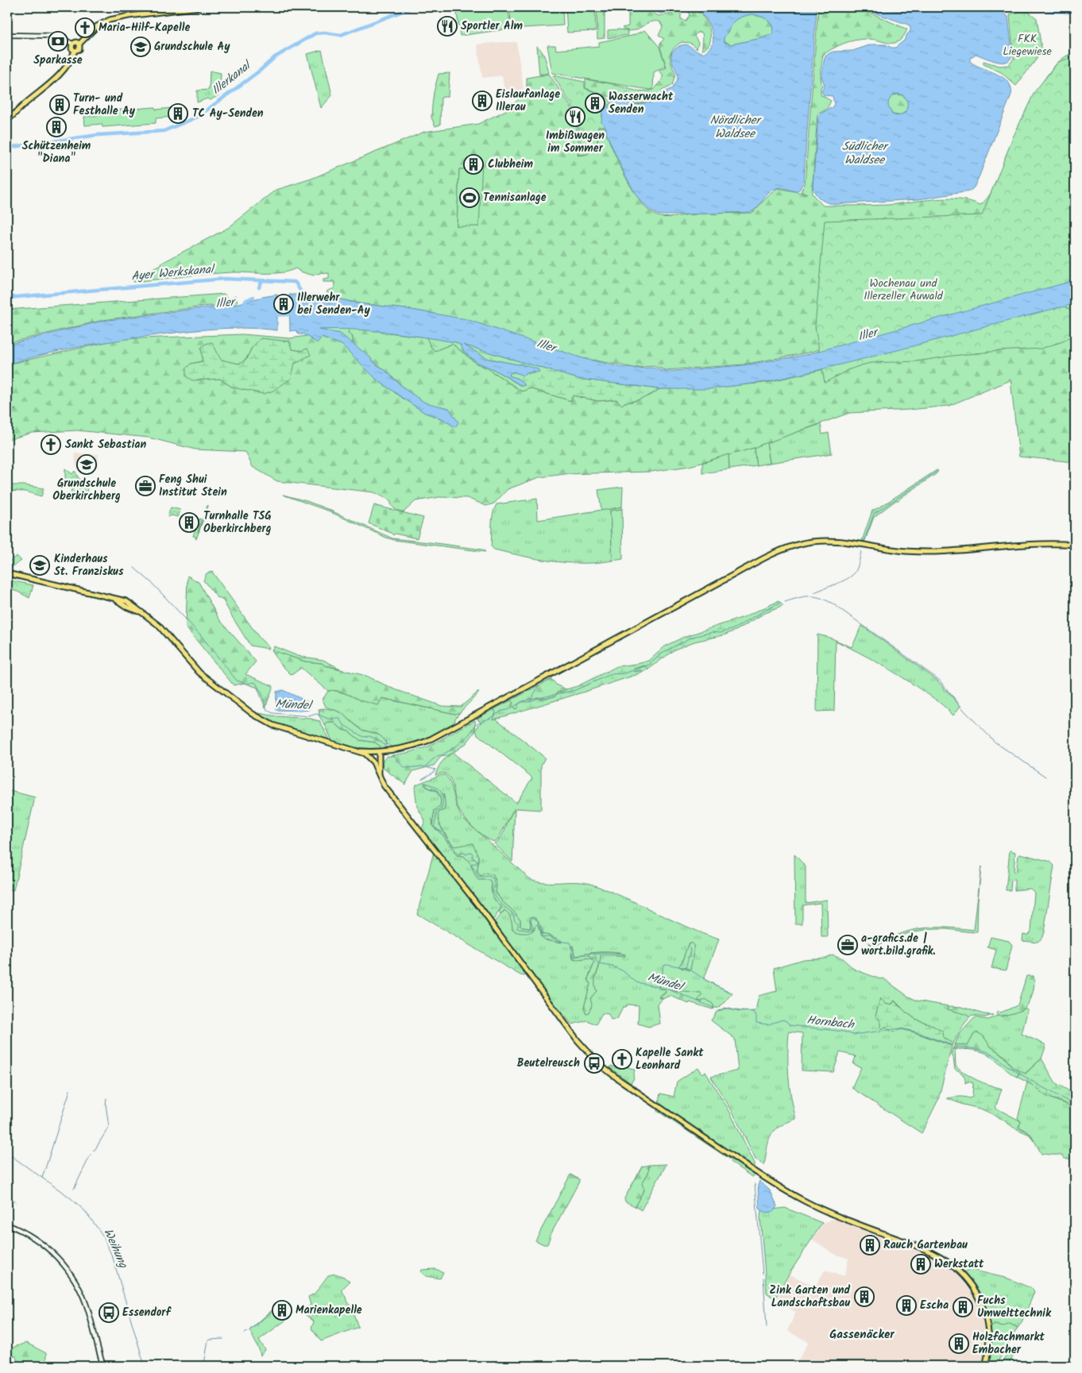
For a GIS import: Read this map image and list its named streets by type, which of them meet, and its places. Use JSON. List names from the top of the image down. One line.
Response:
{"districts":["Gassenäcker"],"water":["Illerkanal","Nördlicher Waldsee","Südlicher Waldsee","Ayer Werkskanal","Iller","Mündel","Hornbach","Weihung"],"parks":["FKK Liegewiese","Wochenau und Illerzeller Auwald"],"places":{"restaurant":["Sportler Alm","Imbißwagen im Sommer"],"church":["Maria-Hilf-Kapelle","Sankt Sebastian","Kapelle Sankt Leonhard"],"bank":["Sparkasse"],"school or university":["Grundschule Ay","Grundschule Oberkirchberg","Kinderhaus St. Franziskus"],"building":["Eislaufanlage Illerau","Wasserwacht Senden","Turn- und Festhalle Ay","TC Ay-Senden","Schützenheim \"Diana\"","Clubheim","Illerwehr bei Senden-Ay","Turnhalle TSG Oberkirchberg","Rauch Gartenbau","Werkstatt","Zink Garten und Landschaftsbau","Escha","Fuchs Umwelttechnik","Marienkapelle","Holzfachmarkt Embacher"],"sports":["Tennisanlage"],"office":["Feng Shui Institut Stein","a-grafics.de | wort.bild.grafik."],"bus stop":["Beutelreusch","Essendorf"]}}
